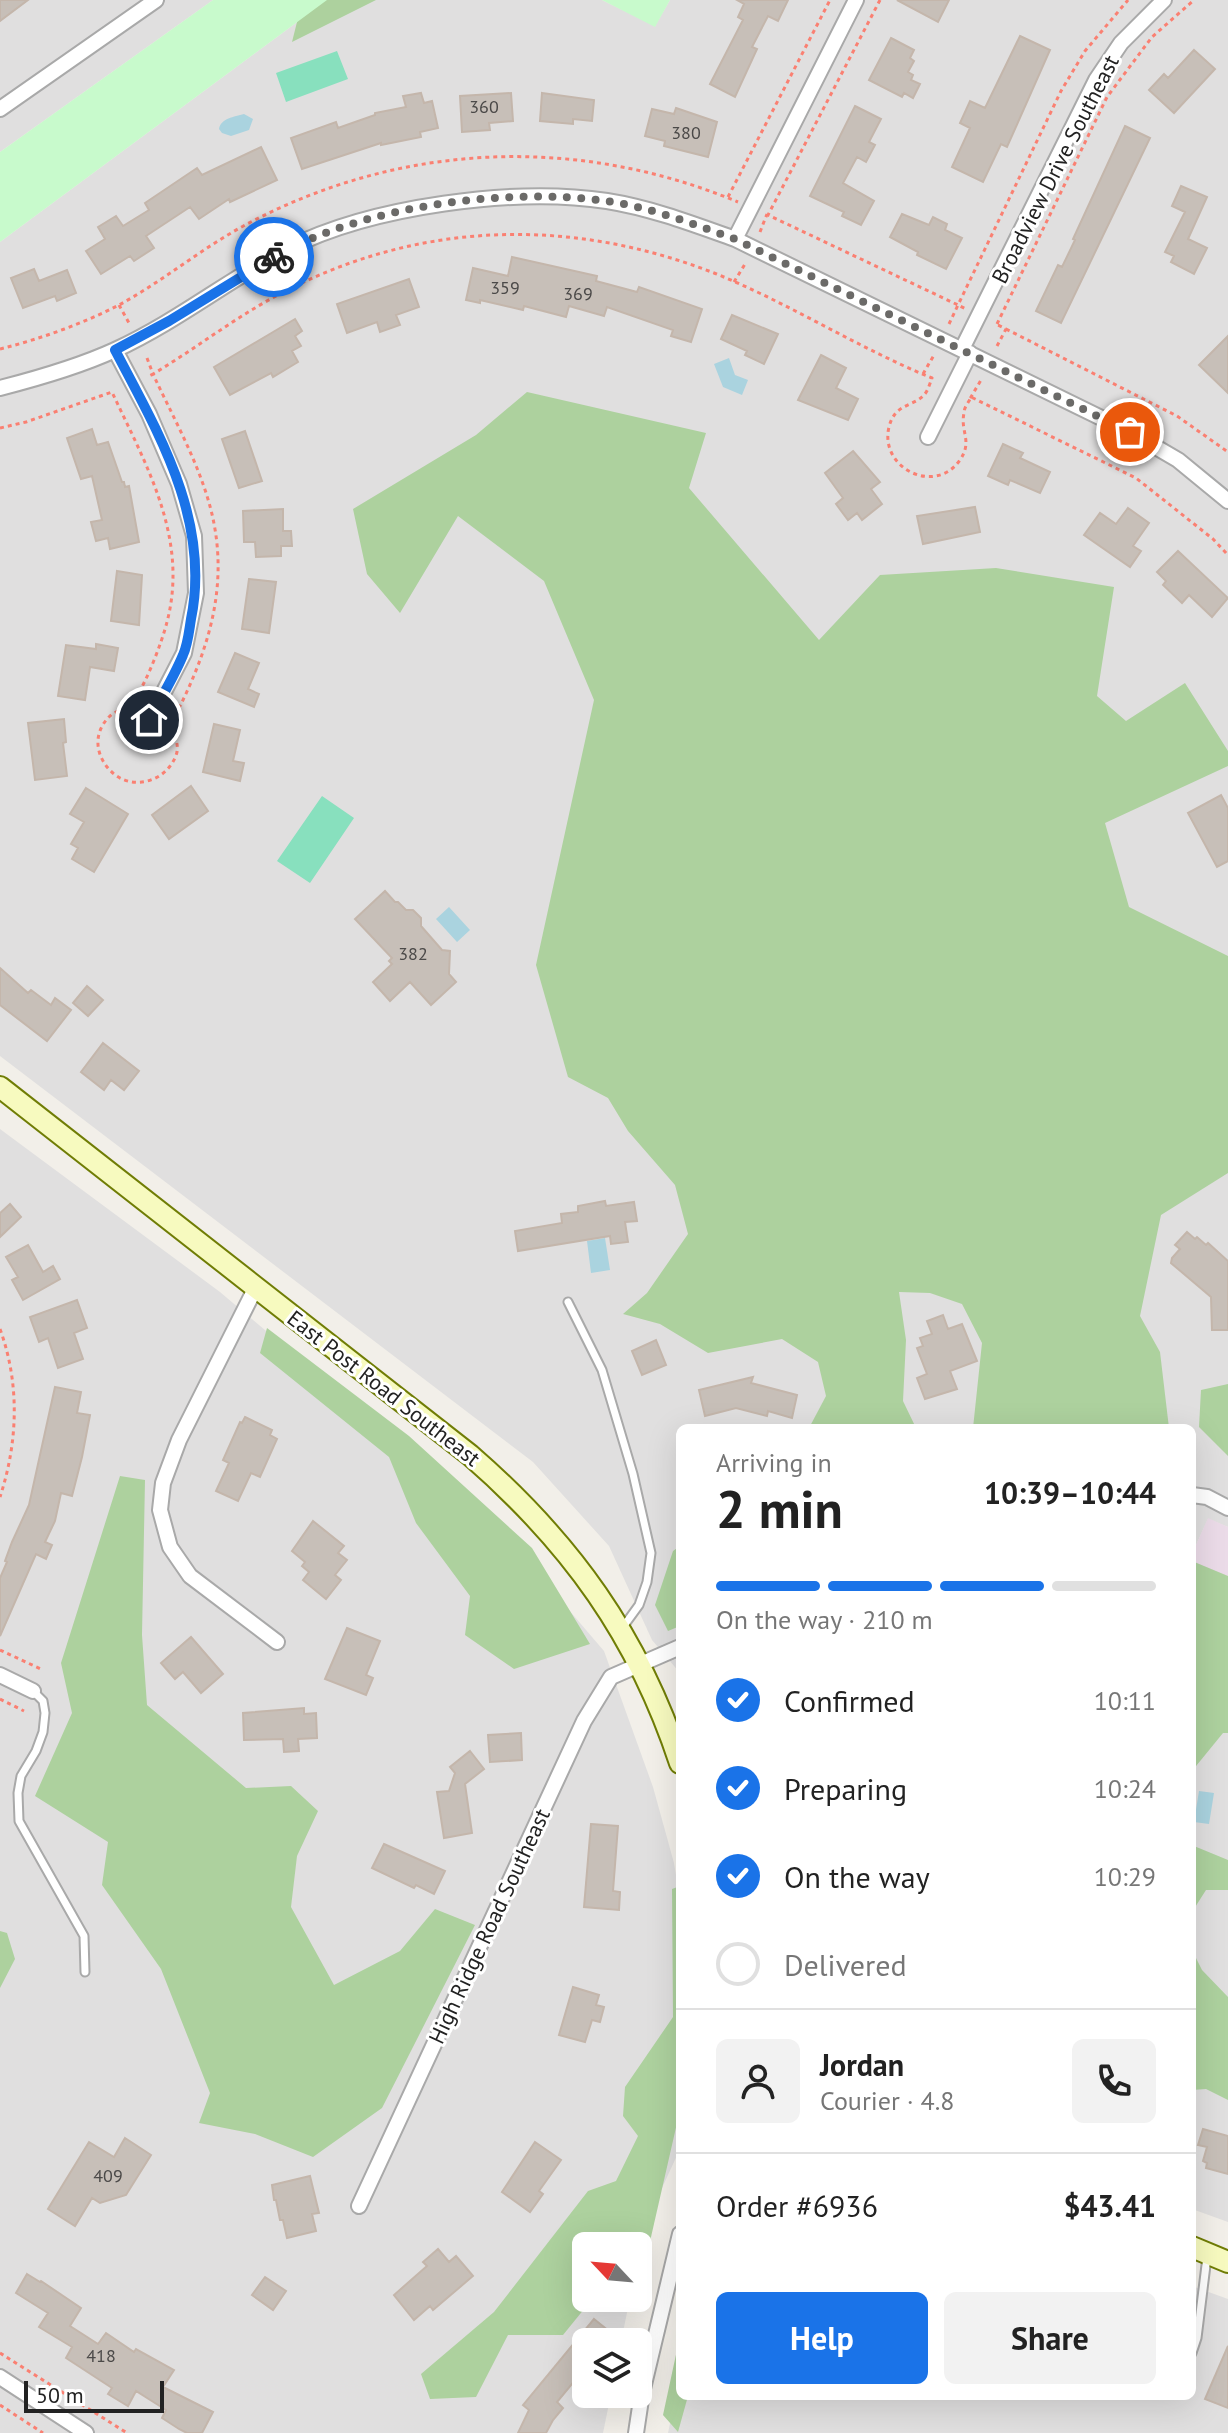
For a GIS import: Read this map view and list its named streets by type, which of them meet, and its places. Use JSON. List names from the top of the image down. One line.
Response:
{"streets":{"main road":["East Post Road Southeast"],"street":["Broadview Drive Southeast","High Ridge Road Southeast"]},"crossings":[["East Post Road Southeast","High Ridge Road Southeast"]],"house_numbers":["360","380","359","369","382","409","418"],"scale_bar":"50 m","north":"top left","page":{"heading":["2 min","Arriving in","10:39–10:44"],"panel":["Jordan","Courier · 4.8","Order #6936","$43.41"],"bar":"On the way · 210 m","list":[["Confirmed","10:11"],["Preparing","10:24"],["On the way","10:29"],"Delivered"],"buttons":["Help","Share"],"scale":"50 m"}}
